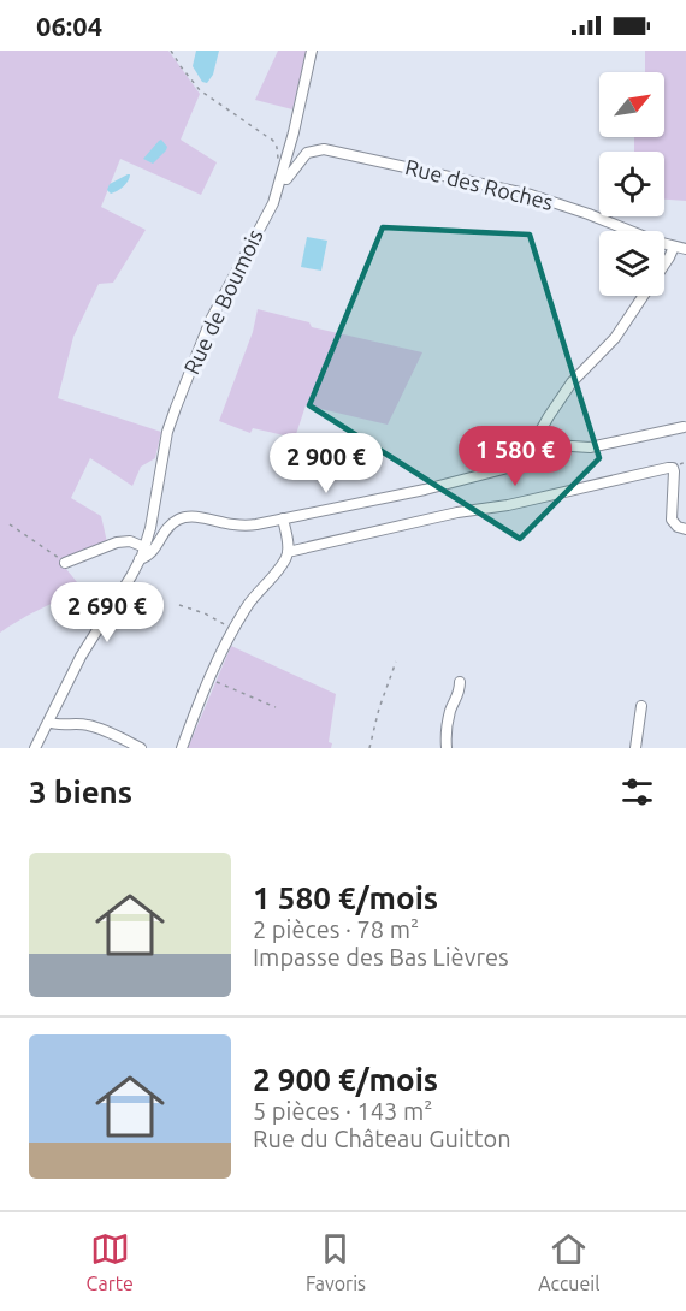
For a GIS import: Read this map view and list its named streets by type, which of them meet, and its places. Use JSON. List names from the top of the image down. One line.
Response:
{"streets":{"street":["Rue des Roches","Rue de Boumois"]},"crossings":[["Rue des Roches","Rue de Boumois"]],"north":"top right","page":{"status":"06:04","price":["1 580 €","2 900 €","2 690 €"],"heading":"3 biens","list":[{"name":"1 580 €/mois","note":"2 pièces · 78 m² · Impasse des Bas Lièvres"},{"name":"2 900 €/mois","note":"5 pièces · 143 m² · Rue du Château Guitton"}],"tabs":["Carte","Favoris","Accueil"]}}
